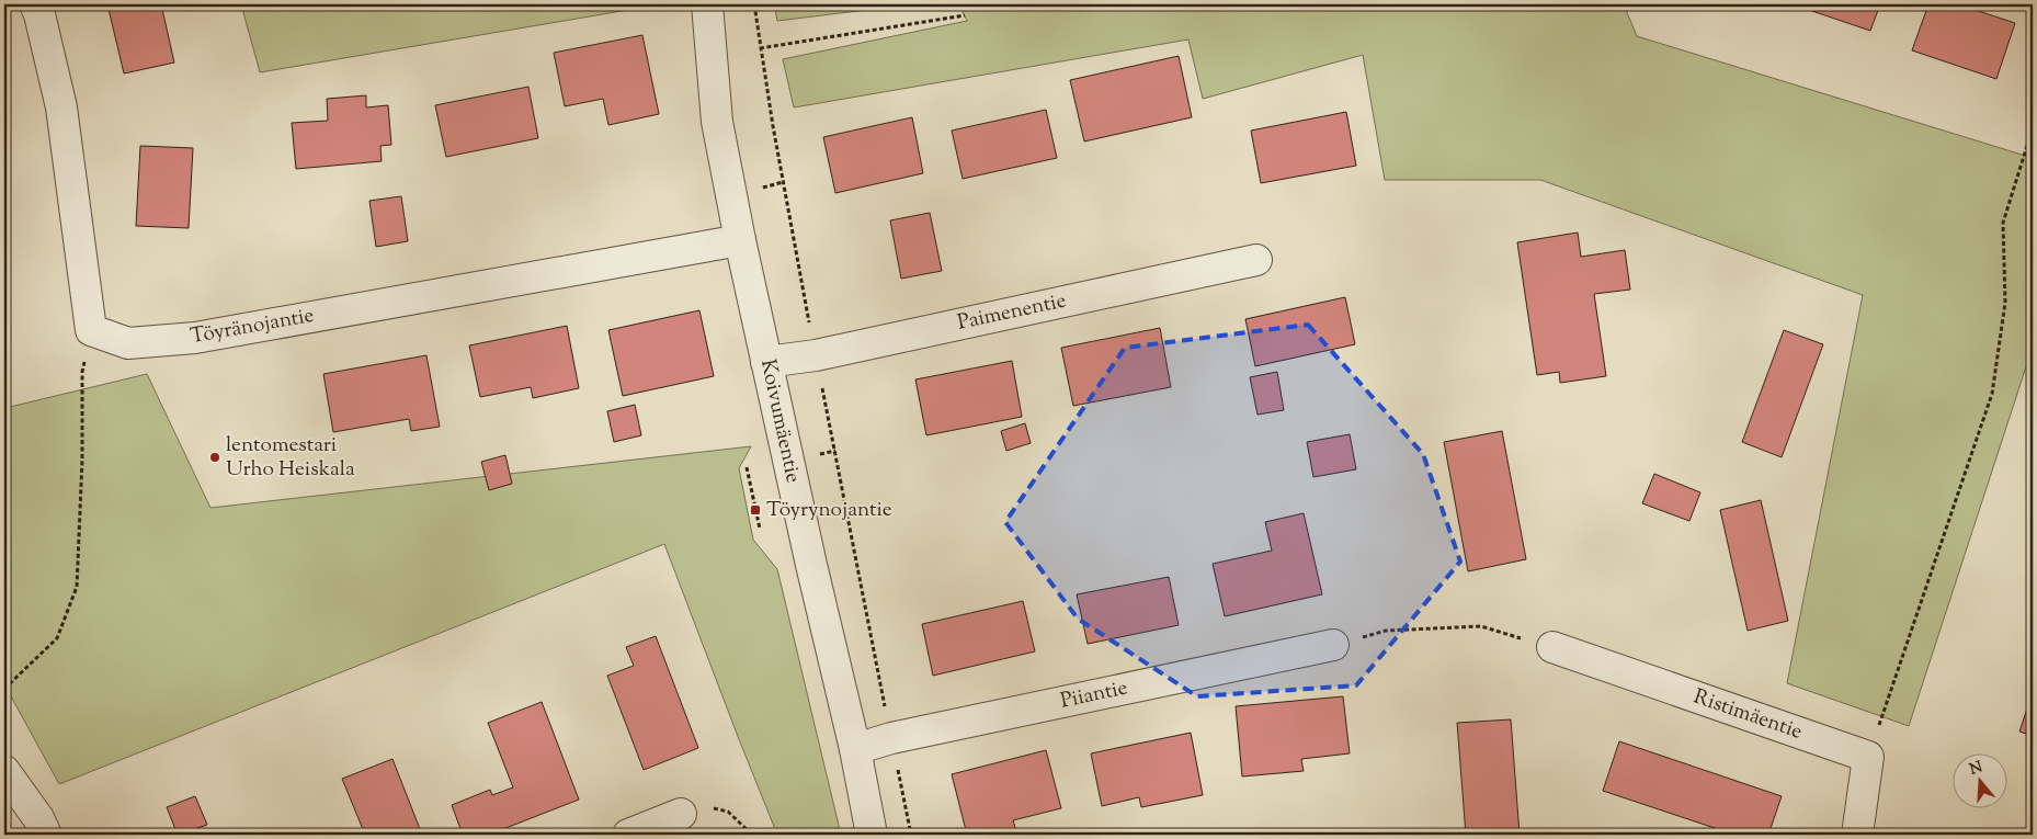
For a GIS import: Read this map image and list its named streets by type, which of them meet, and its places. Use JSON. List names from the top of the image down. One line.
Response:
{"streets":{"street":["Paimenentie","Töyränojantie","Koivumäentie","Piiantie","Ristimäentie"]},"crossings":[["Paimenentie","Koivumäentie"],["Töyränojantie","Koivumäentie"],["Koivumäentie","Piiantie"]],"places":{"other":["lentomestari Urho Heiskala"],"transit":["Töyrynojantie"]},"north":"top"}
